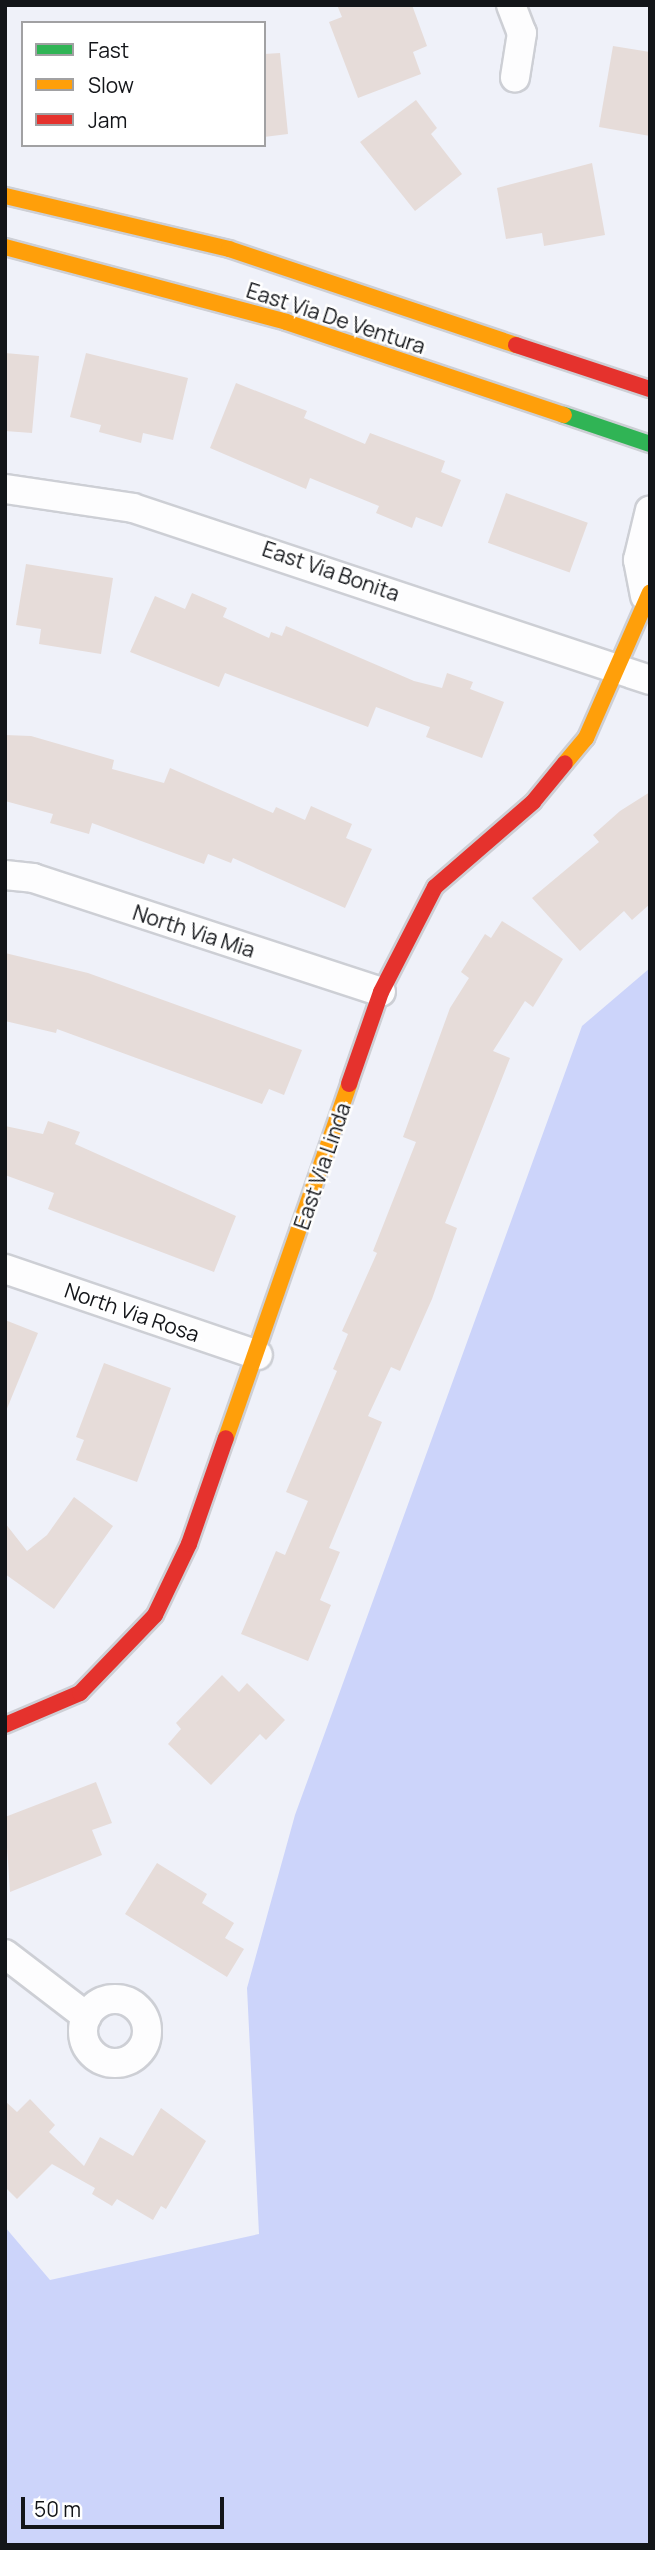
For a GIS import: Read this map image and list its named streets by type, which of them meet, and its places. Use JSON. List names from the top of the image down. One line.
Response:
{"streets":{"main road":["East Via De Ventura","East Via Linda"],"street":["East Via Bonita","North Via Mia","North Via Rosa"]},"crossings":[["East Via Bonita","East Via Linda"],["North Via Mia","East Via Linda"],["East Via Linda","North Via Rosa"]],"legend":["Fast","Slow","Jam"],"scale_bar":"50 m"}
